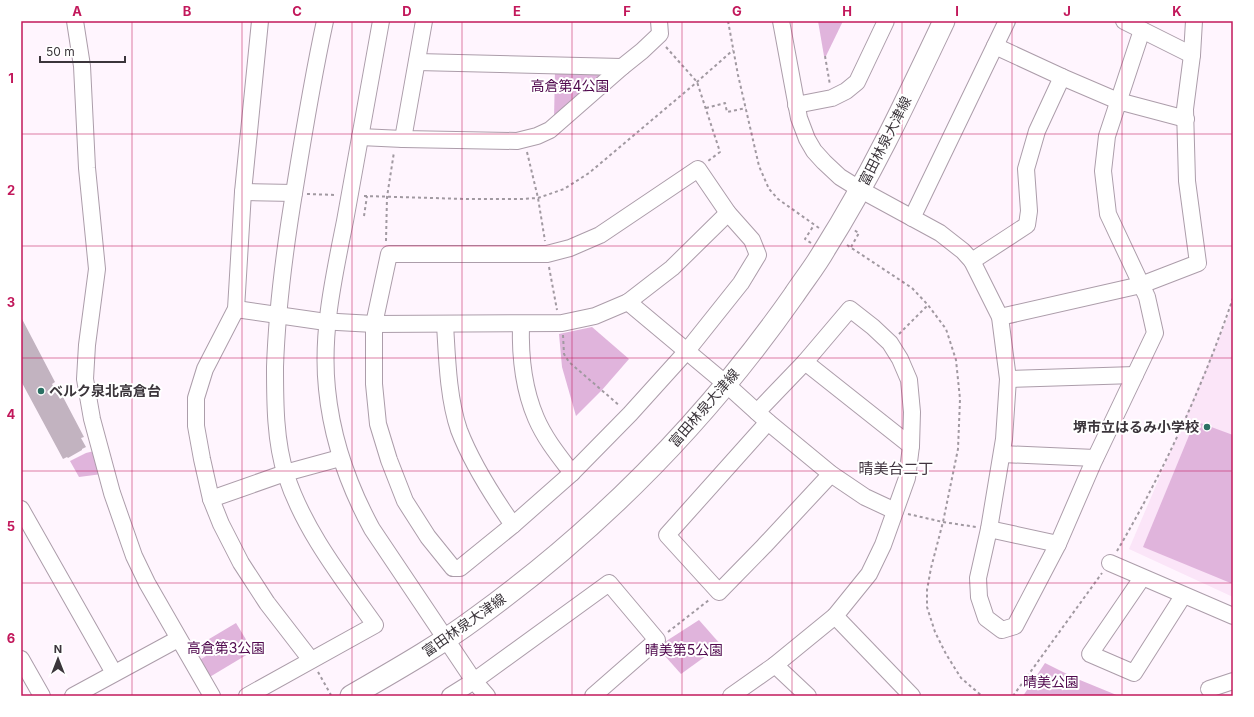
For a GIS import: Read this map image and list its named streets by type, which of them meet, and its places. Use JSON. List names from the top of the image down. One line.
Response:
{"streets":{"main road":["富田林泉大津線"]},"districts":["晴美台二丁"],"parks":["高倉第4公園","高倉第3公園","晴美第5公園","晴美公園"],"places":["ベルク泉北高倉台","堺市立はるみ小学校"],"scale_bar":"50 m","north":"top","grid":{"columns":["A","B","C","D","E","F","G","H","I","J","K"],"rows":["1","2","3","4","5","6"]}}
